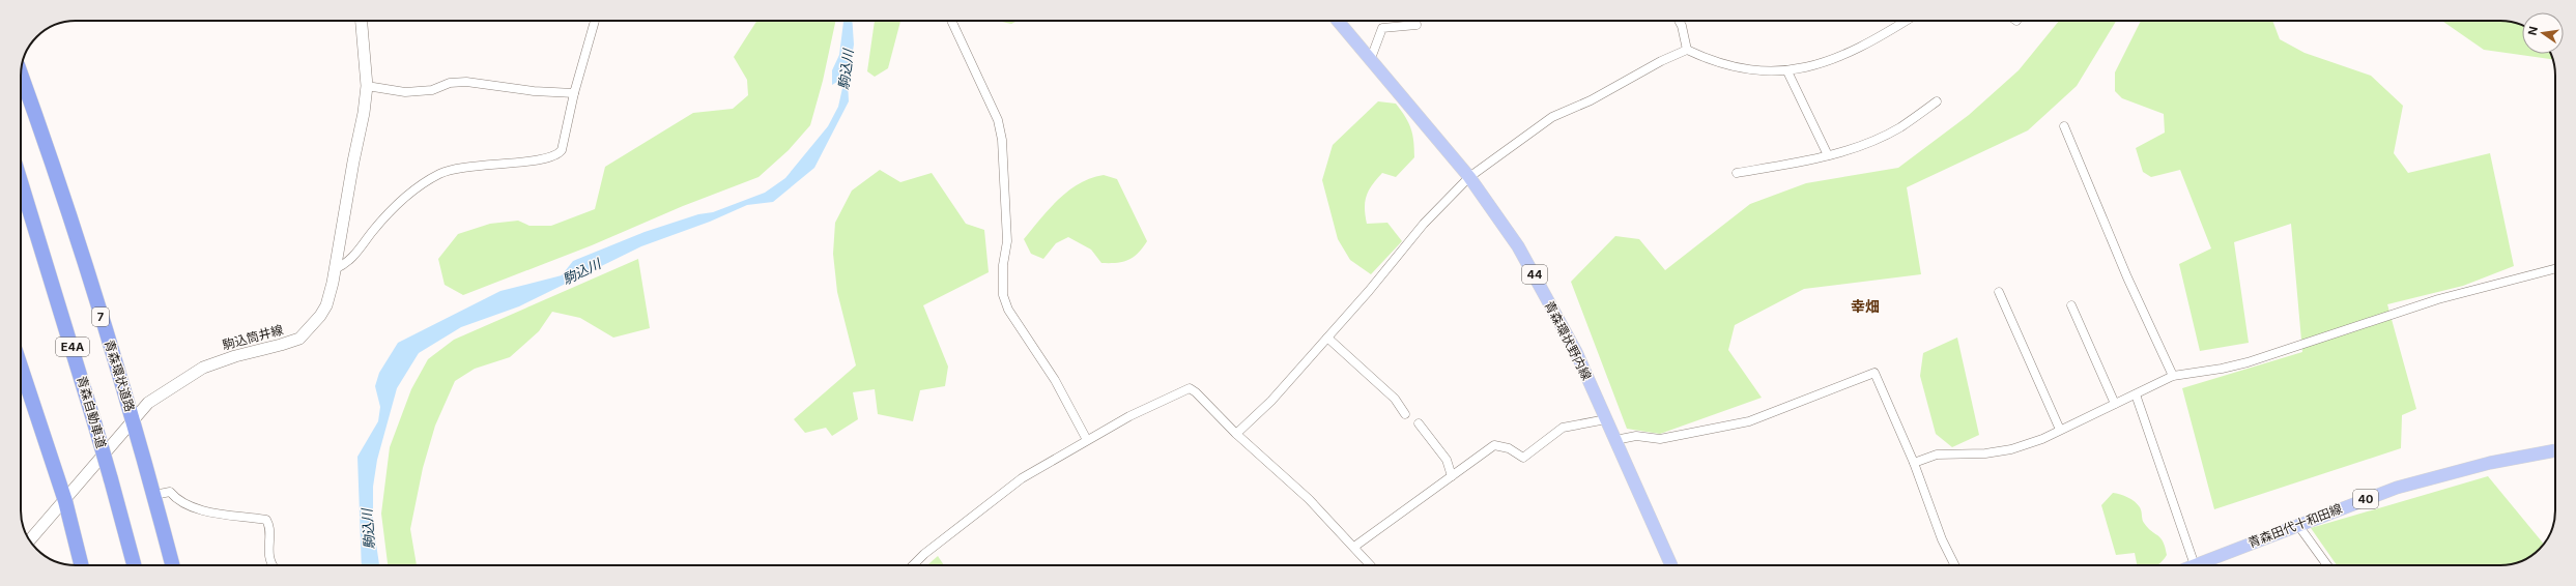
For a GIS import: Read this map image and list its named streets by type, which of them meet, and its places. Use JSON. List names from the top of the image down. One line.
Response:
{"streets":{"highway":["7","E4A","青森環状道路","青森自動車道"],"main road":["44","駒込筒井線","青森環状野内線","40","青森田代十和田線"]},"crossings":[["駒込筒井線","青森環状道路"]],"districts":["幸畑"],"water":["駒込川"],"north":"left"}
